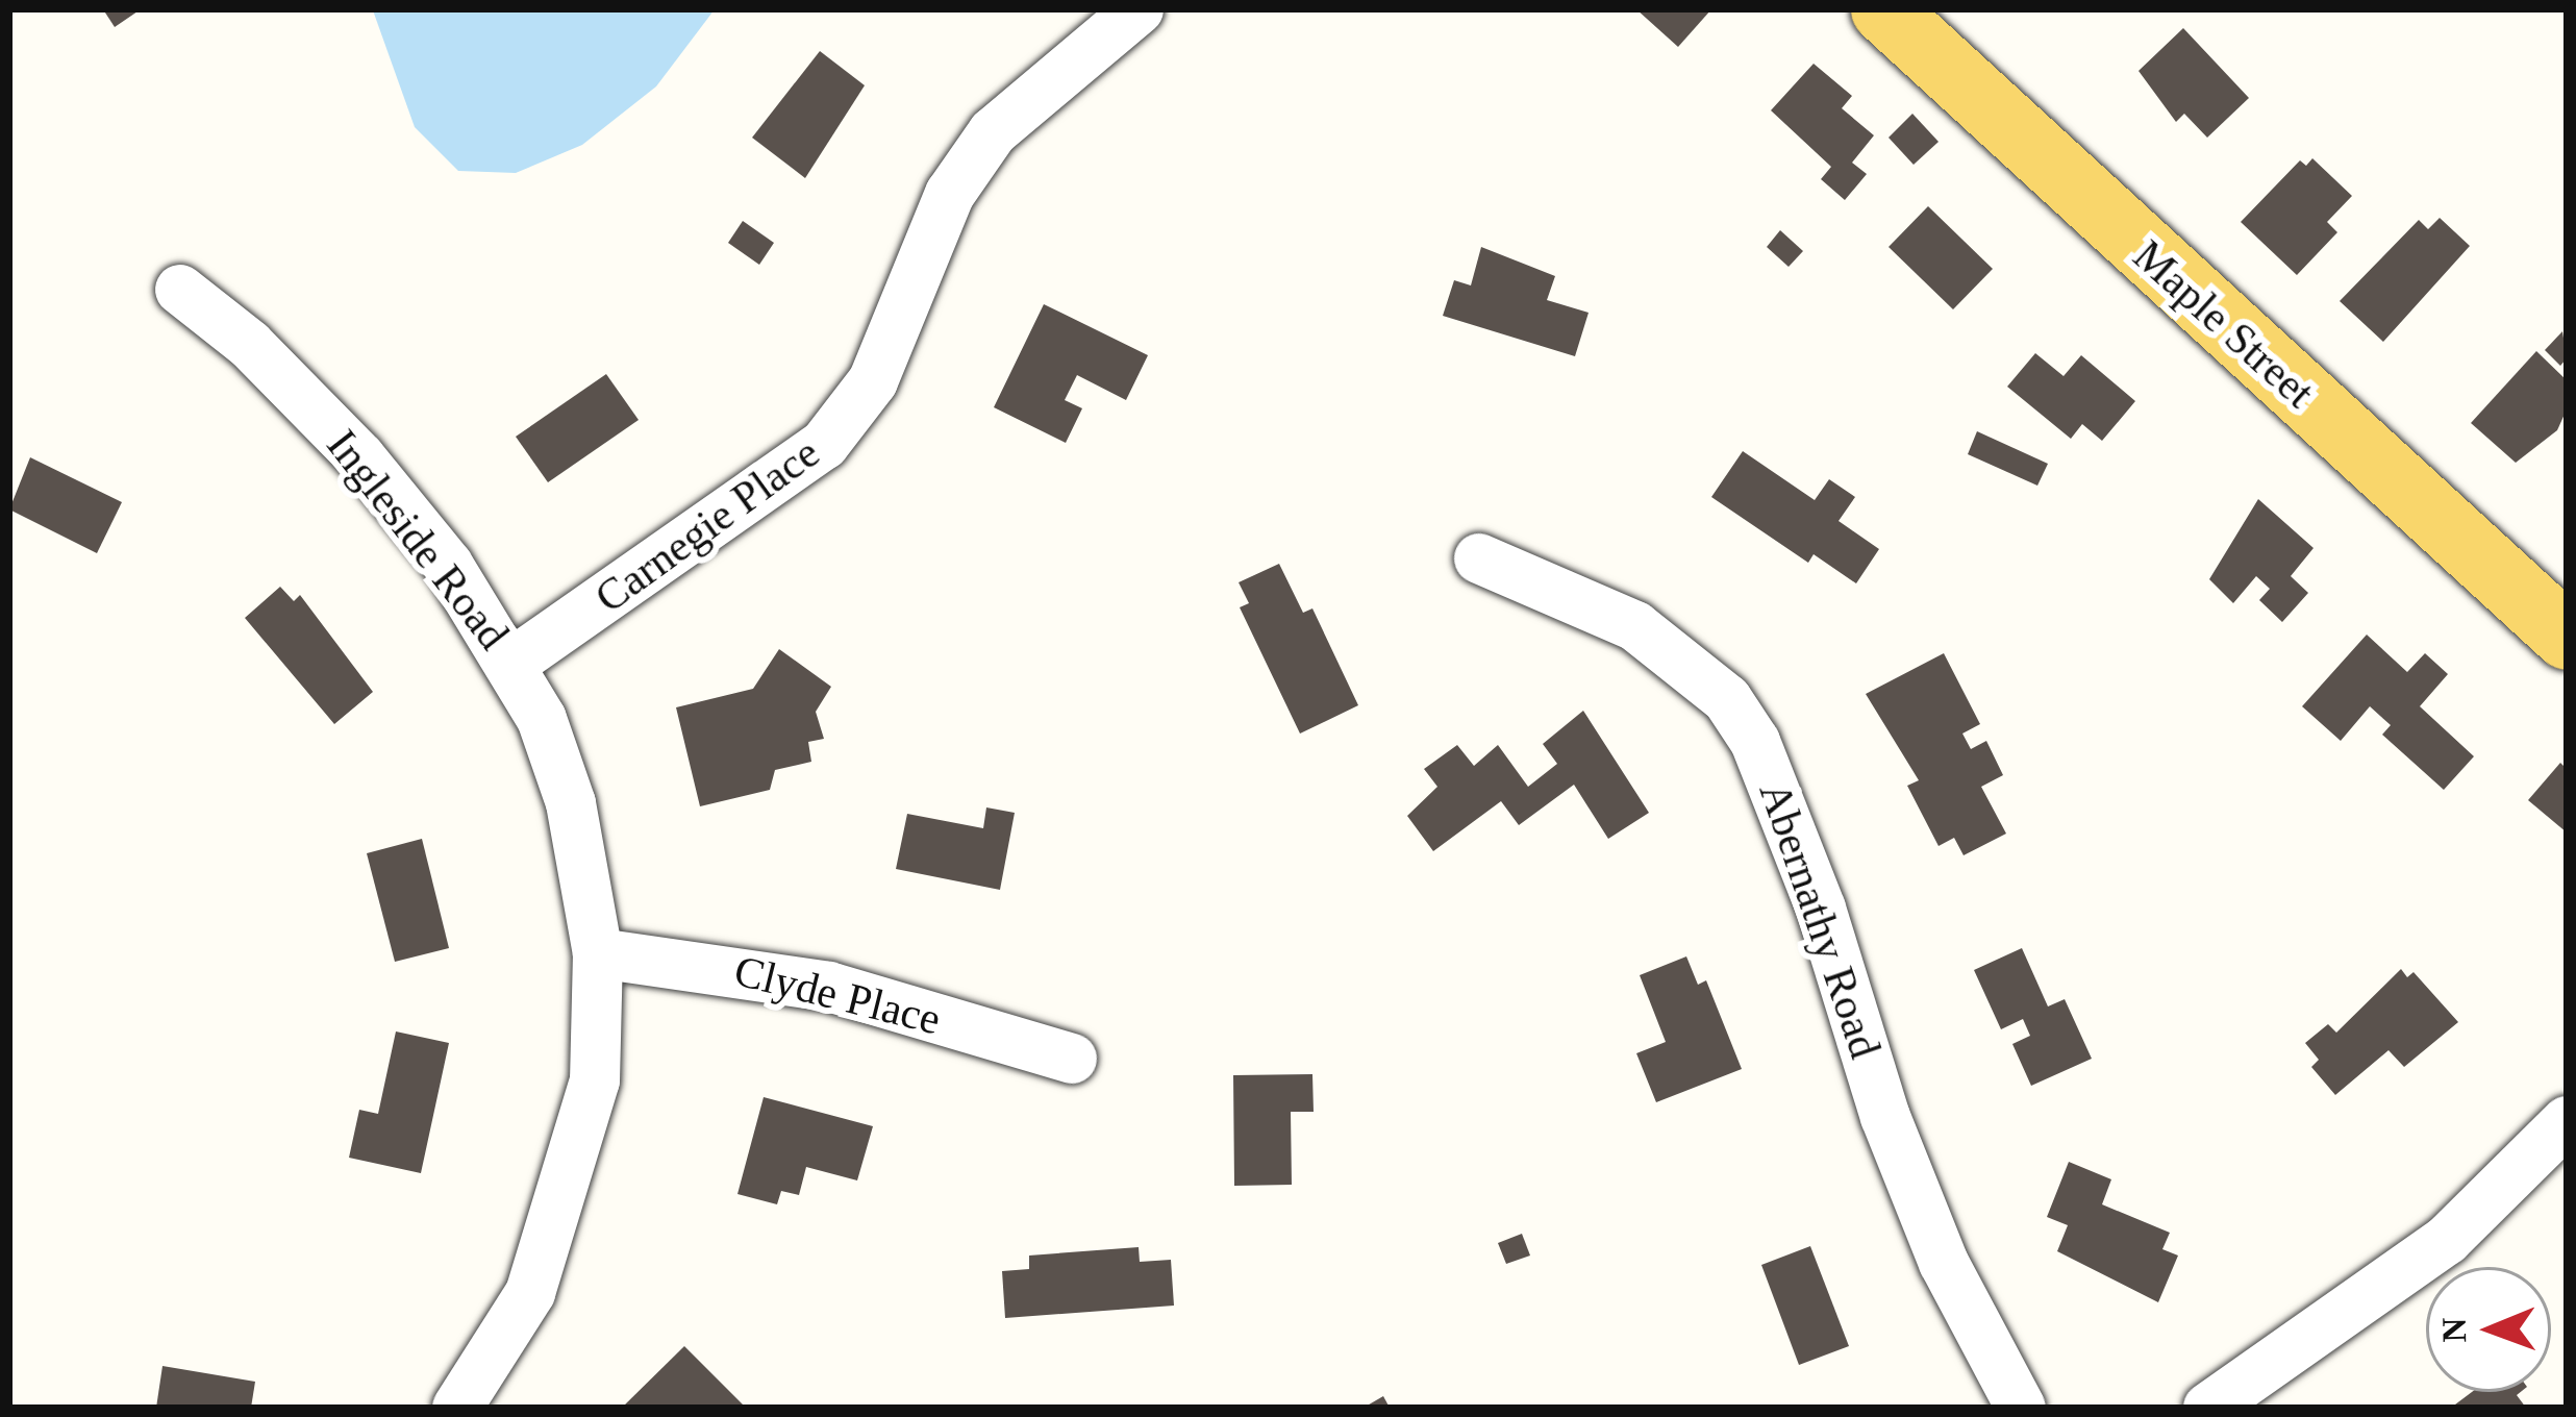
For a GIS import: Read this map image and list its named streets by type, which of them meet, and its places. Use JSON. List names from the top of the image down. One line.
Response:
{"streets":{"main road":["Maple Street"],"street":["Carnegie Place","Ingleside Road","Abernathy Road","Clyde Place"]},"crossings":[["Carnegie Place","Ingleside Road"],["Ingleside Road","Clyde Place"]],"north":"left"}
